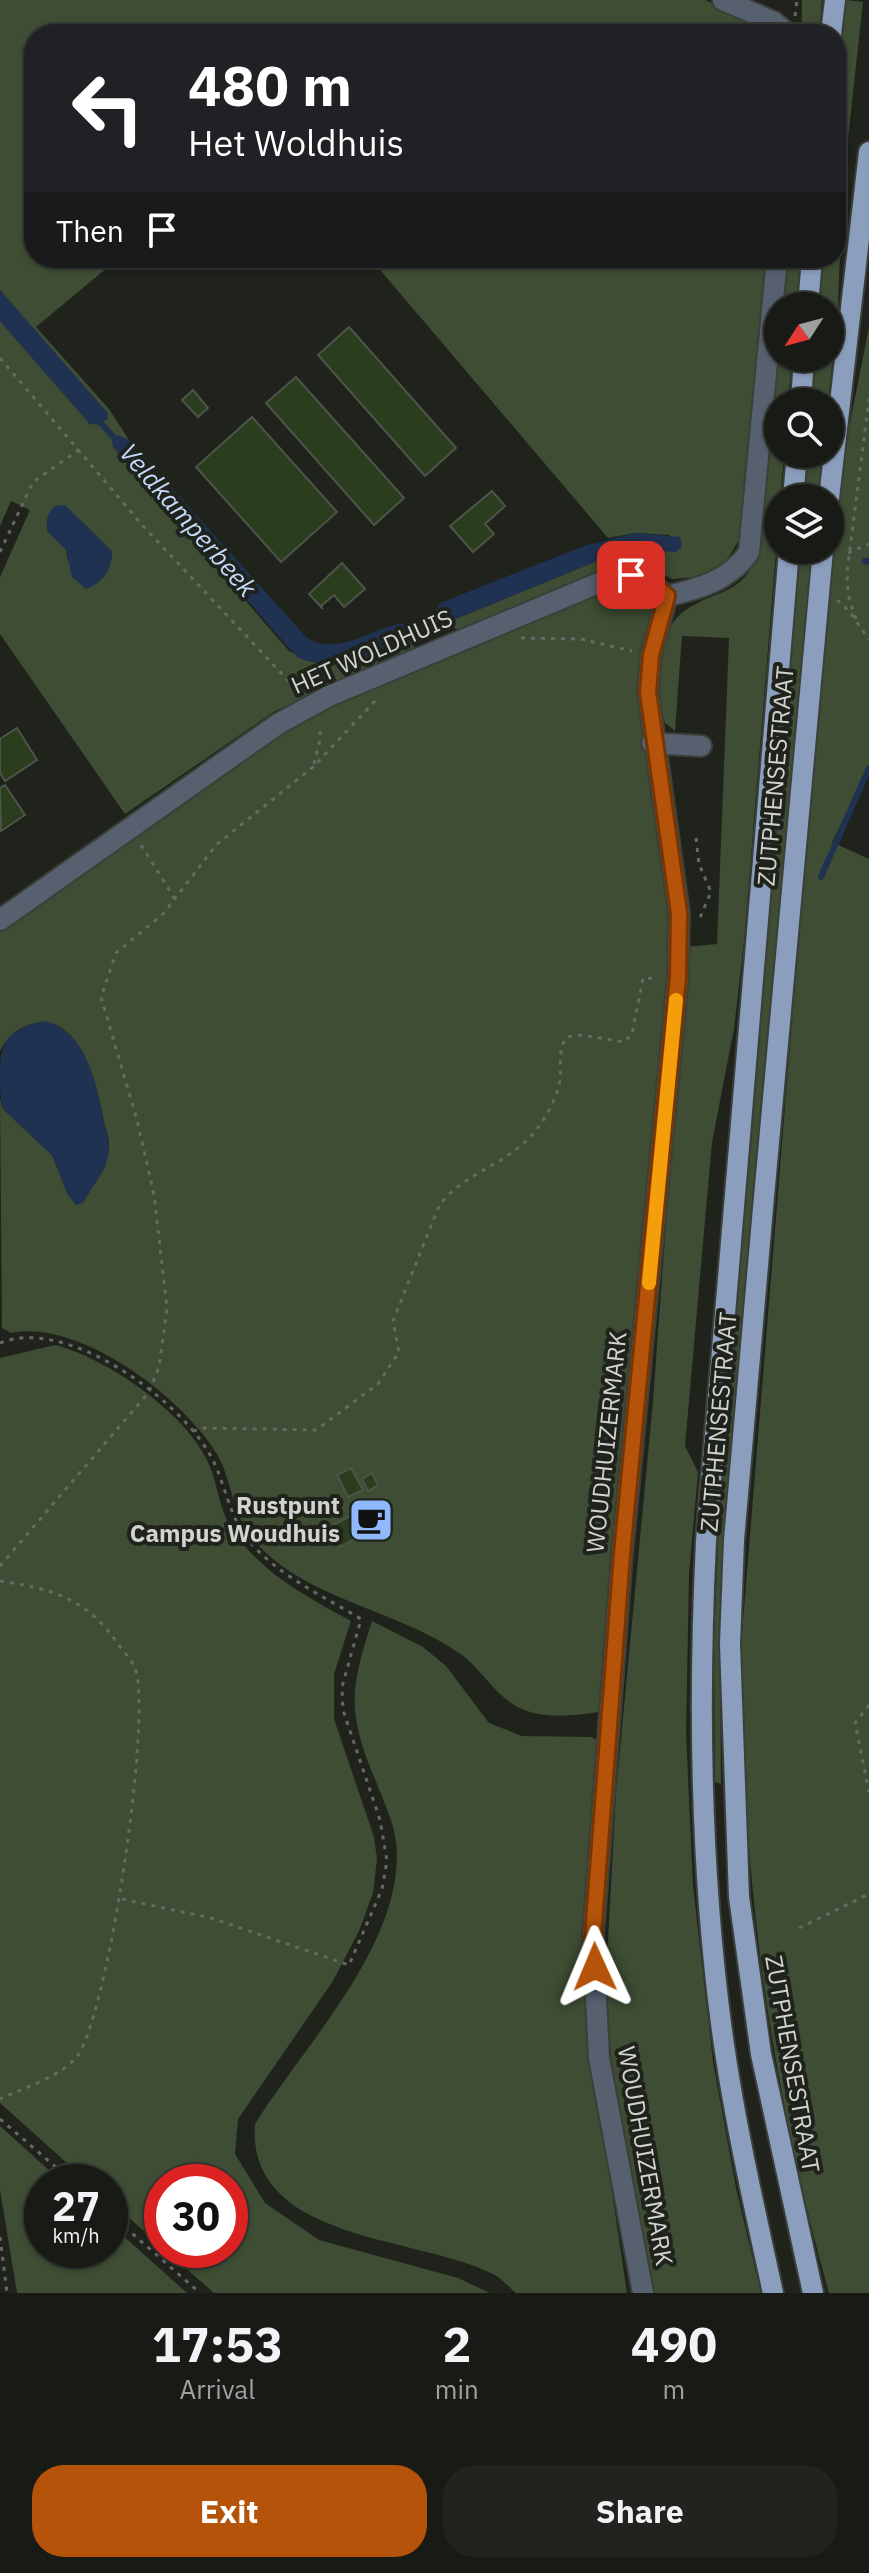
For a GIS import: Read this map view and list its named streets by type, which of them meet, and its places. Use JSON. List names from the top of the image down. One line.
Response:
{"streets":{"main road":["ZUTPHENSESTRAAT"],"street":["HET WOLDHUIS","WOUDHUIZERMARK"]},"crossings":[["HET WOLDHUIS","WOUDHUIZERMARK"]],"water":["Veldkamperbeek"],"places":{"cafe":["Rustpunt Campus Woudhuis"]},"north":"bottom left","page":{"turn":["480 m","Het Woldhuis"],"then":"Then","speed":"27 km/h","limit":"30","eta":["17:53","Arrival","2","min","490","m"],"buttons":["Exit","Share"]}}
